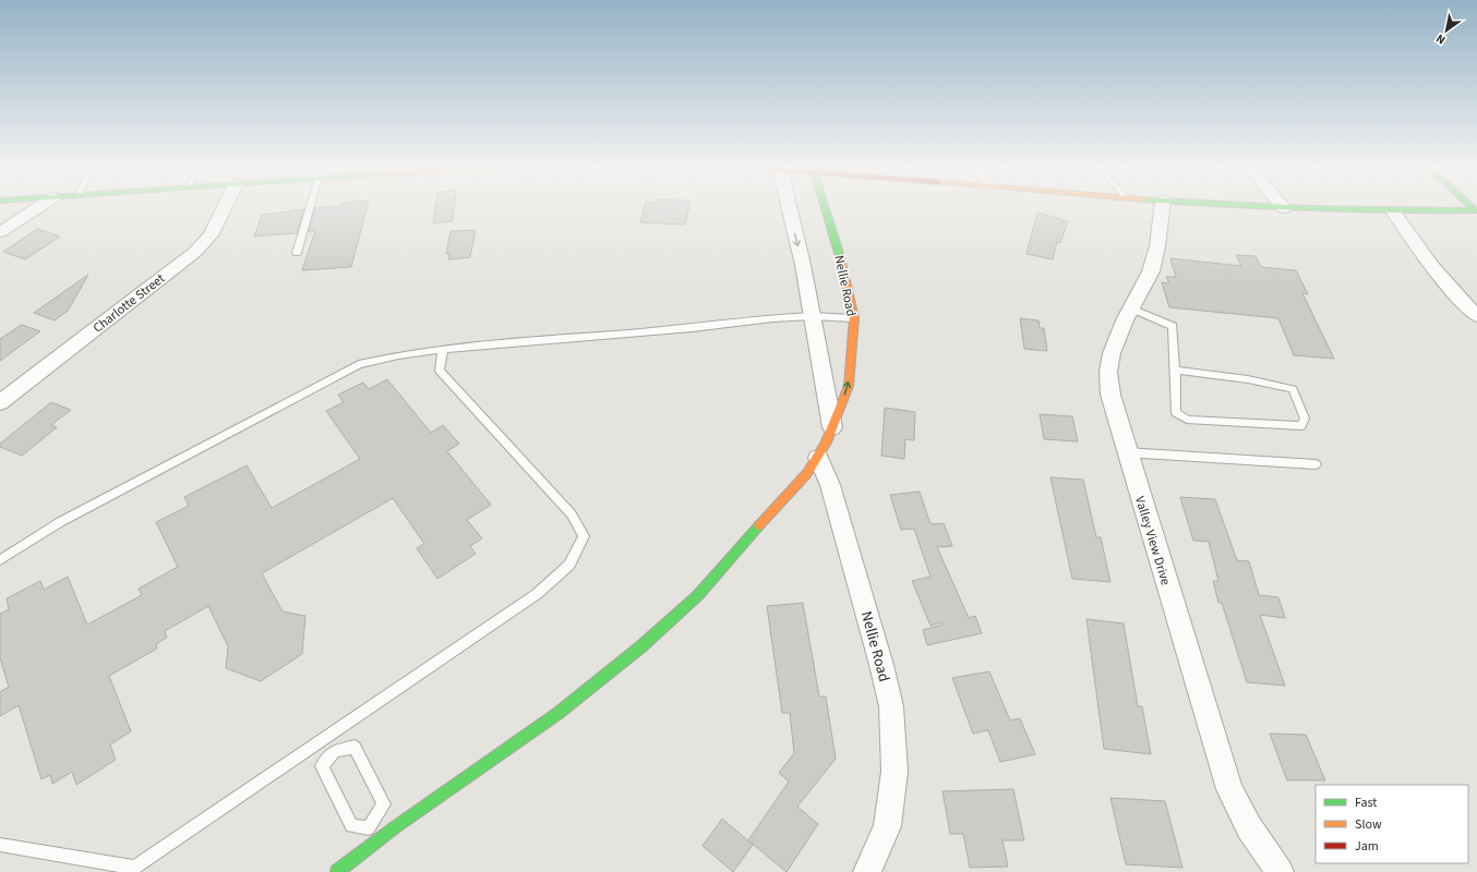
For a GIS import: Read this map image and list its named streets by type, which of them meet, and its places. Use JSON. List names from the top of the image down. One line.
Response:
{"streets":{"main road":["Nellie Road"],"street":["Charlotte Street","Valley View Drive"]},"legend":["Fast","Slow","Jam"],"north":"bottom left"}
